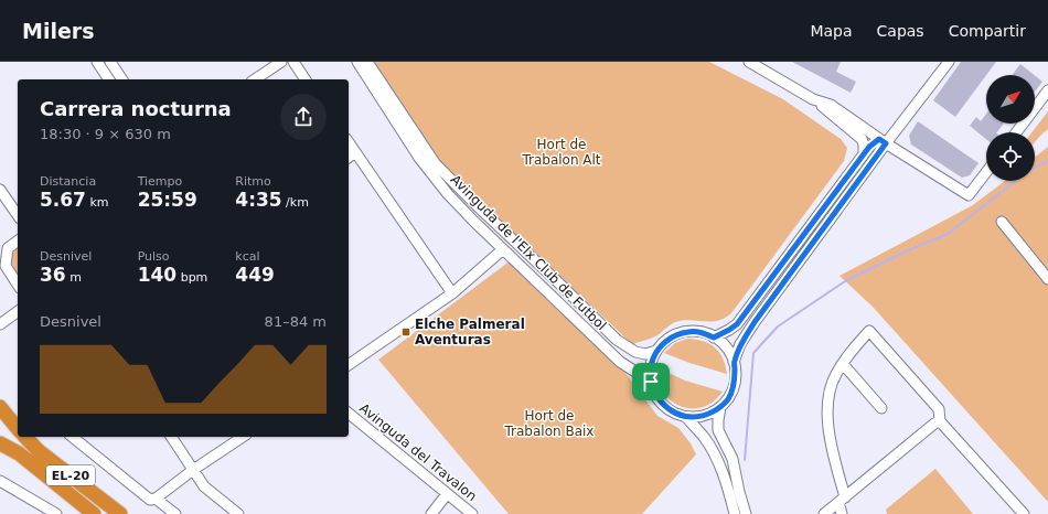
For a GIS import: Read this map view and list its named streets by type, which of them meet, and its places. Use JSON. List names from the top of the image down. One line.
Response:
{"streets":{"highway":["EL-20"],"street":["Avinguda de l'Elx Club de Futbol","Avinguda del Travalon"]},"parks":["Hort de Trabalon Alt","Hort de Trabalon Baix"],"places":{"transit":["Elche Palmeral Aventuras"]},"north":"top right","page":{"header":"Milers","nav":["Mapa","Capas","Compartir"],"heading":["Carrera nocturna","18:30 · 9 × 630 m"],"stats":[["Distancia","5.67 km"],["Tiempo","25:59"],["Ritmo","4:35 /km"],["Desnivel","36 m"],["Pulso","140 bpm"],["kcal","449"]],"chart":["Desnivel","81–84 m"]}}
